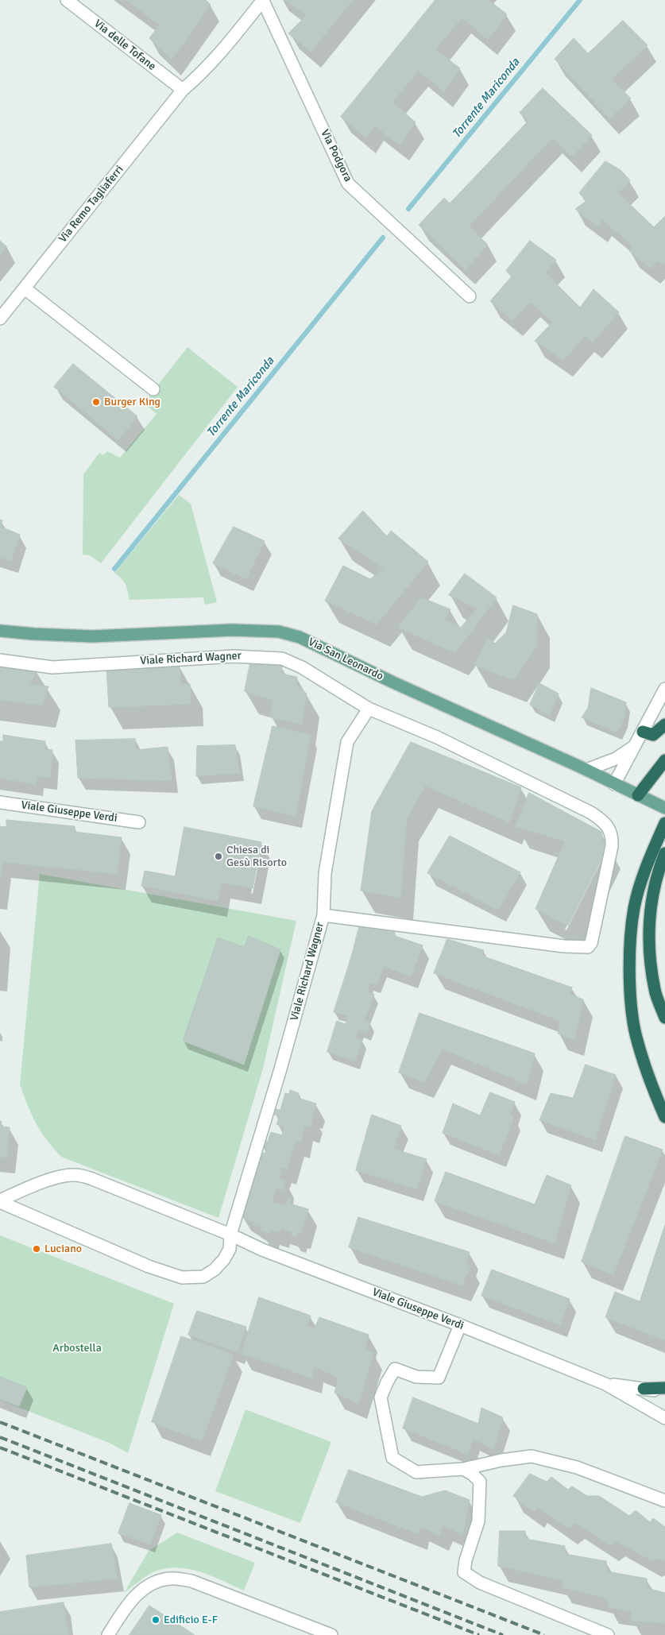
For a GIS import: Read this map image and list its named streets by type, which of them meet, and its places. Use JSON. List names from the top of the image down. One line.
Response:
{"streets":{"main road":["Via San Leonardo"],"street":["Via delle Tofane","Via Podgora","Via Remo Tagliaferri","Viale Richard Wagner","Viale Giuseppe Verdi"]},"crossings":[["Via delle Tofane","Via Podgora"],["Via delle Tofane","Via Remo Tagliaferri"],["Via Podgora","Via Remo Tagliaferri"],["Viale Richard Wagner","Viale Giuseppe Verdi"]],"water":["Torrente Mariconda"],"parks":["Arbostella"],"places":["Burger King","Chiesa di Gesù Risorto","Luciano","Edificio E-F"]}
